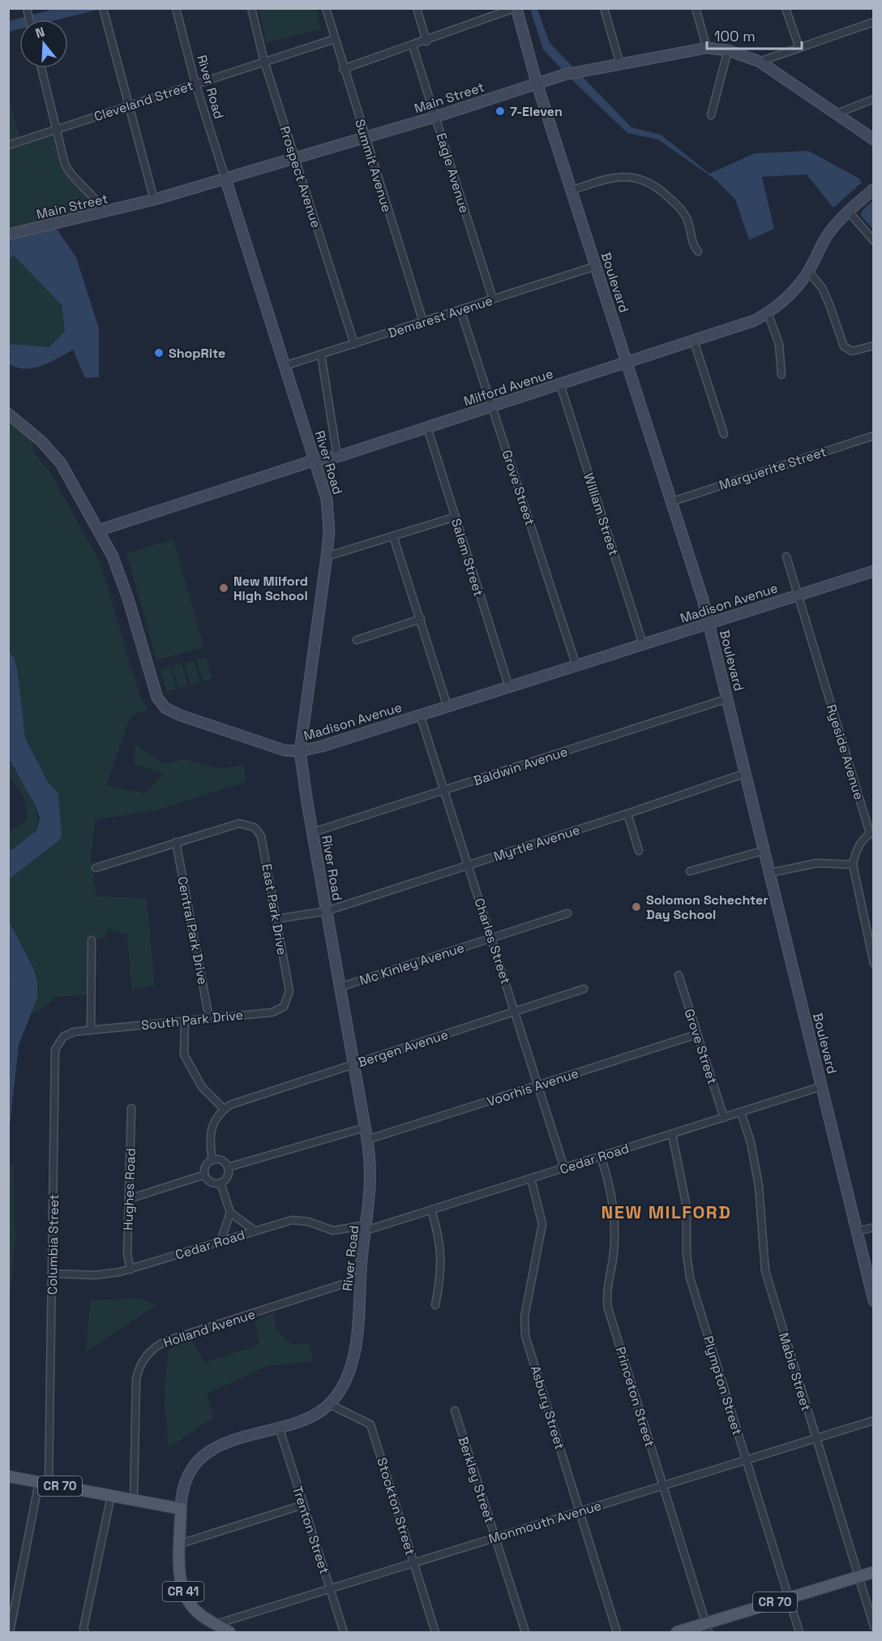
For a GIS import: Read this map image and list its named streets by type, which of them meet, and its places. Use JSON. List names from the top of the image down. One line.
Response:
{"streets":{"main road":["River Road","CR 70","CR 41"],"street":["Main Street","Cleveland Street","Summit Avenue","Eagle Avenue","Prospect Avenue","Boulevard","Demarest Avenue","Milford Avenue","Marguerite Street","Grove Street","William Street","Salem Street","Madison Avenue","Ryeside Avenue","Baldwin Avenue","Myrtle Avenue","East Park Drive","Central Park Drive","Charles Street","Mc Kinley Avenue","South Park Drive","Bergen Avenue","Voorhis Avenue","Cedar Road","Hughes Road","Columbia Street","Holland Avenue","Mabie Street","Plympton Street","Princeton Street","Asbury Street","Berkley Street","Stockton Street","Monmouth Avenue","Trenton Street"]},"crossings":[["River Road","Main Street"],["River Road","Cleveland Street"],["River Road","Demarest Avenue"],["River Road","Milford Avenue"],["River Road","Madison Avenue"],["River Road","Baldwin Avenue"],["River Road","Myrtle Avenue"],["River Road","Mc Kinley Avenue"],["River Road","Bergen Avenue"],["River Road","Voorhis Avenue"],["River Road","Cedar Road"],["River Road","Holland Avenue"],["River Road","CR 70"],["River Road","Stockton Street"],["River Road","Monmouth Avenue"],["River Road","Trenton Street"],["Main Street","Summit Avenue"],["Main Street","Eagle Avenue"],["Main Street","Prospect Avenue"],["Main Street","Boulevard"],["Cleveland Street","Summit Avenue"],["Cleveland Street","Prospect Avenue"],["Summit Avenue","Demarest Avenue"],["Eagle Avenue","Demarest Avenue"],["Prospect Avenue","Demarest Avenue"],["Boulevard","Demarest Avenue"],["Boulevard","Milford Avenue"],["Boulevard","Marguerite Street"],["Boulevard","Madison Avenue"],["Boulevard","Baldwin Avenue"],["Boulevard","Myrtle Avenue"],["Boulevard","Cedar Road"],["Demarest Avenue","Grove Street"],["Milford Avenue","Grove Street"],["Milford Avenue","William Street"],["Milford Avenue","Salem Street"],["Milford Avenue","Madison Avenue"],["Grove Street","Madison Avenue"],["Grove Street","Voorhis Avenue"],["Grove Street","Cedar Road"],["William Street","Madison Avenue"],["Salem Street","Madison Avenue"],["Madison Avenue","Ryeside Avenue"],["Madison Avenue","Charles Street"],["Baldwin Avenue","Charles Street"],["Myrtle Avenue","East Park Drive"],["Myrtle Avenue","Charles Street"],["East Park Drive","Central Park Drive"],["East Park Drive","South Park Drive"],["Central Park Drive","South Park Drive"],["Charles Street","Mc Kinley Avenue"],["Charles Street","Bergen Avenue"],["Charles Street","Voorhis Avenue"],["Charles Street","Cedar Road"],["South Park Drive","Columbia Street"],["Cedar Road","Hughes Road"],["Cedar Road","Columbia Street"],["Cedar Road","Mabie Street"],["Cedar Road","Plympton Street"],["Cedar Road","Princeton Street"],["Cedar Road","Asbury Street"],["Columbia Street","CR 70"],["Holland Avenue","CR 70"],["Mabie Street","CR 70"],["Mabie Street","Monmouth Avenue"],["Plympton Street","CR 70"],["Plympton Street","Monmouth Avenue"],["Princeton Street","CR 70"],["Princeton Street","Monmouth Avenue"],["Asbury Street","Monmouth Avenue"],["Berkley Street","Monmouth Avenue"],["Stockton Street","Monmouth Avenue"],["Monmouth Avenue","Trenton Street"]],"districts":["NEW MILFORD"],"places":["7-Eleven","ShopRite","New Milford High School","Solomon Schechter Day School"],"scale_bar":"100 m","north":"top"}
